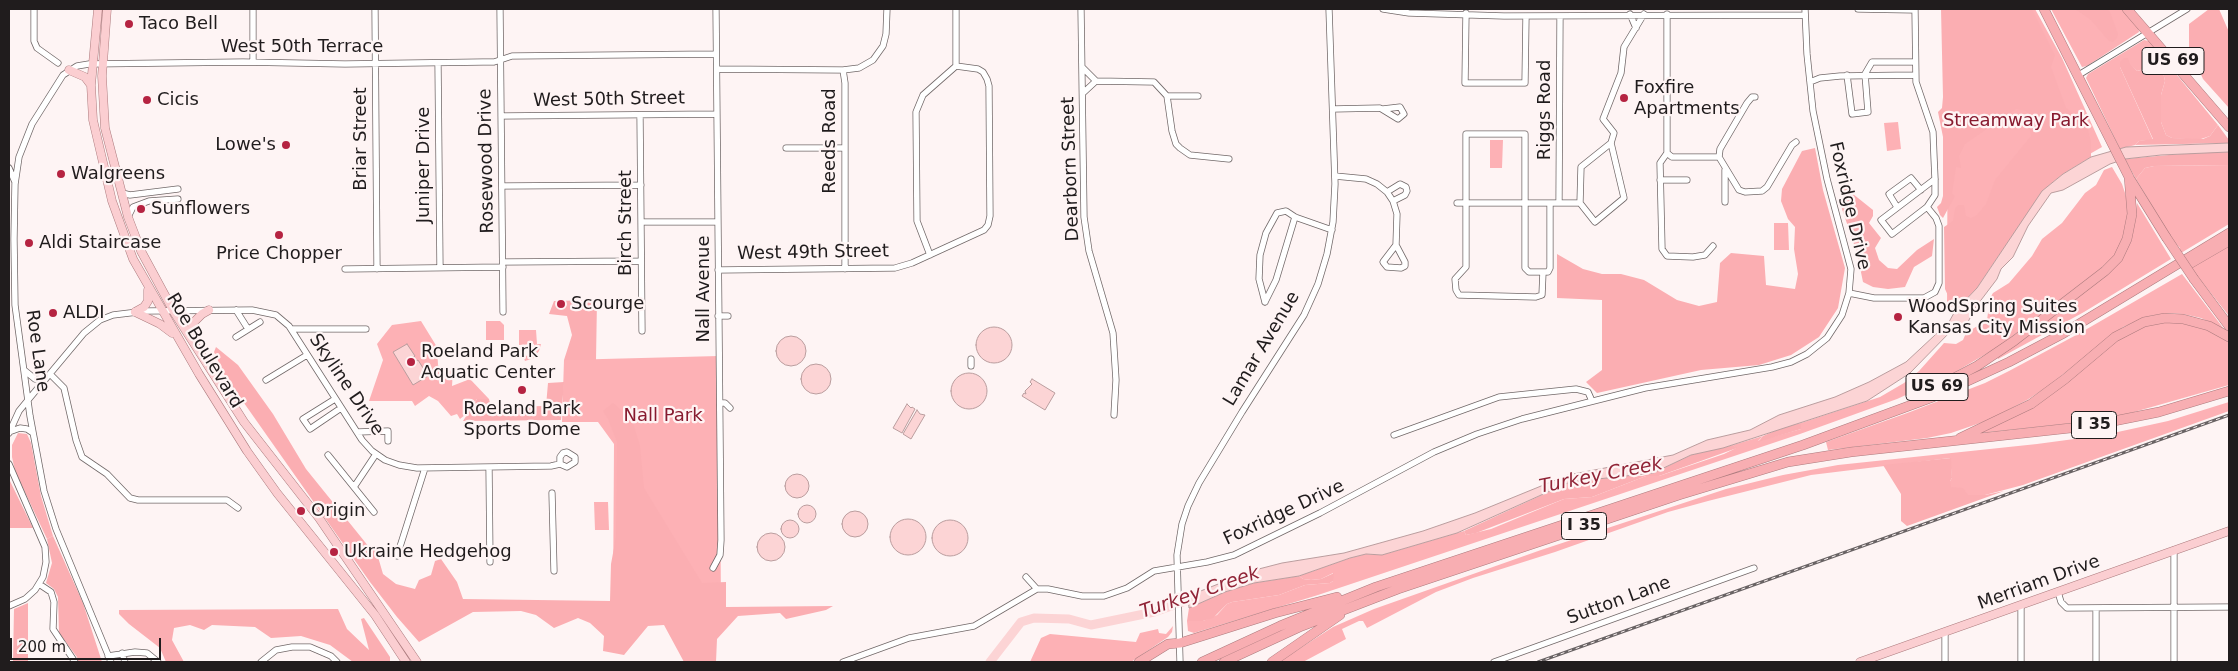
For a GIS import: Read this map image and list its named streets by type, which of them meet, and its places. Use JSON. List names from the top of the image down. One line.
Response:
{"streets":{"highway":["US 69","I 35"],"main road":["Roe Boulevard","Merriam Drive"],"street":["West 50th Terrace","West 50th Street","Riggs Road","Briar Street","Reeds Road","Rosewood Drive","Juniper Drive","Dearborn Street","Foxridge Drive","Birch Street","West 49th Street","Nall Avenue","Lamar Avenue","Roe Lane","Skyline Drive","Sutton Lane"]},"crossings":[["West 50th Terrace","Briar Street"],["West 50th Terrace","Rosewood Drive"],["West 50th Terrace","Juniper Drive"],["West 50th Terrace","Nall Avenue"],["West 50th Terrace","Roe Boulevard"],["US 69","I 35"],["West 50th Street","Rosewood Drive"],["West 50th Street","Birch Street"],["West 50th Street","Nall Avenue"],["Reeds Road","West 49th Street"],["Foxridge Drive","Lamar Avenue"],["West 49th Street","Nall Avenue"],["Roe Lane","Skyline Drive"],["Roe Boulevard","Skyline Drive"]],"water":["Turkey Creek"],"parks":["Streamway Park","Nall Park"],"places":["Taco Bell","Foxfire Apartments","Cicis","Lowe's","Walgreens","Sunflowers","Price Chopper","Aldi Staircase","Scourge","ALDI","WoodSpring Suites Kansas City Mission","Roeland Park Aquatic Center","Roeland Park Sports Dome","Origin","Ukraine Hedgehog"],"scale_bar":"200 m"}
